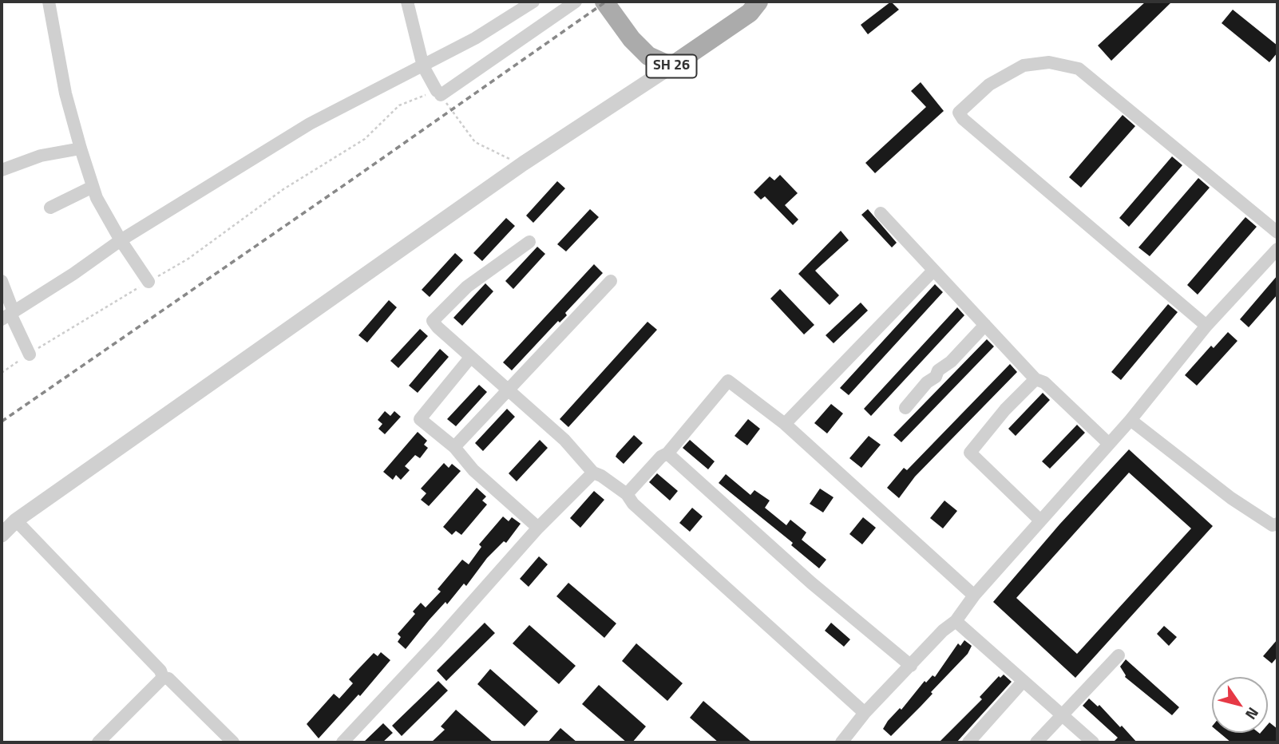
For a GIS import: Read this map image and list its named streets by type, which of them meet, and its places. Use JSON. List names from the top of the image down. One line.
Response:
{"streets":{"main road":["SH 26"]},"north":"bottom right"}
